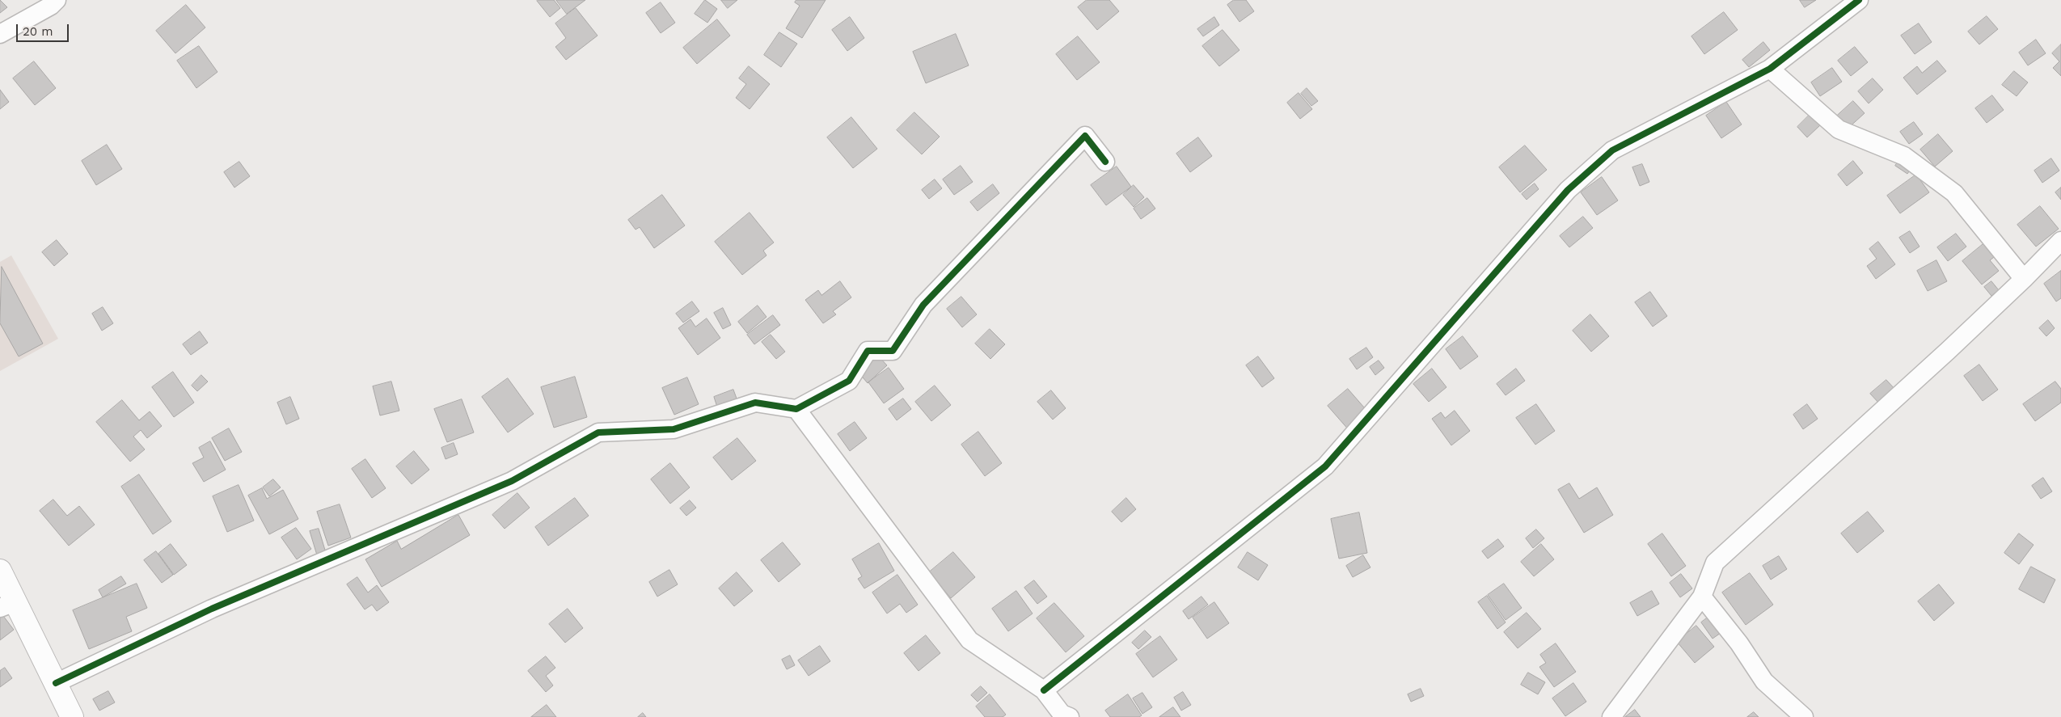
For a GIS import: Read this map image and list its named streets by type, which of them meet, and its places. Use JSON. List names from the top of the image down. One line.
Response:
{"scale_bar":"20 m"}
